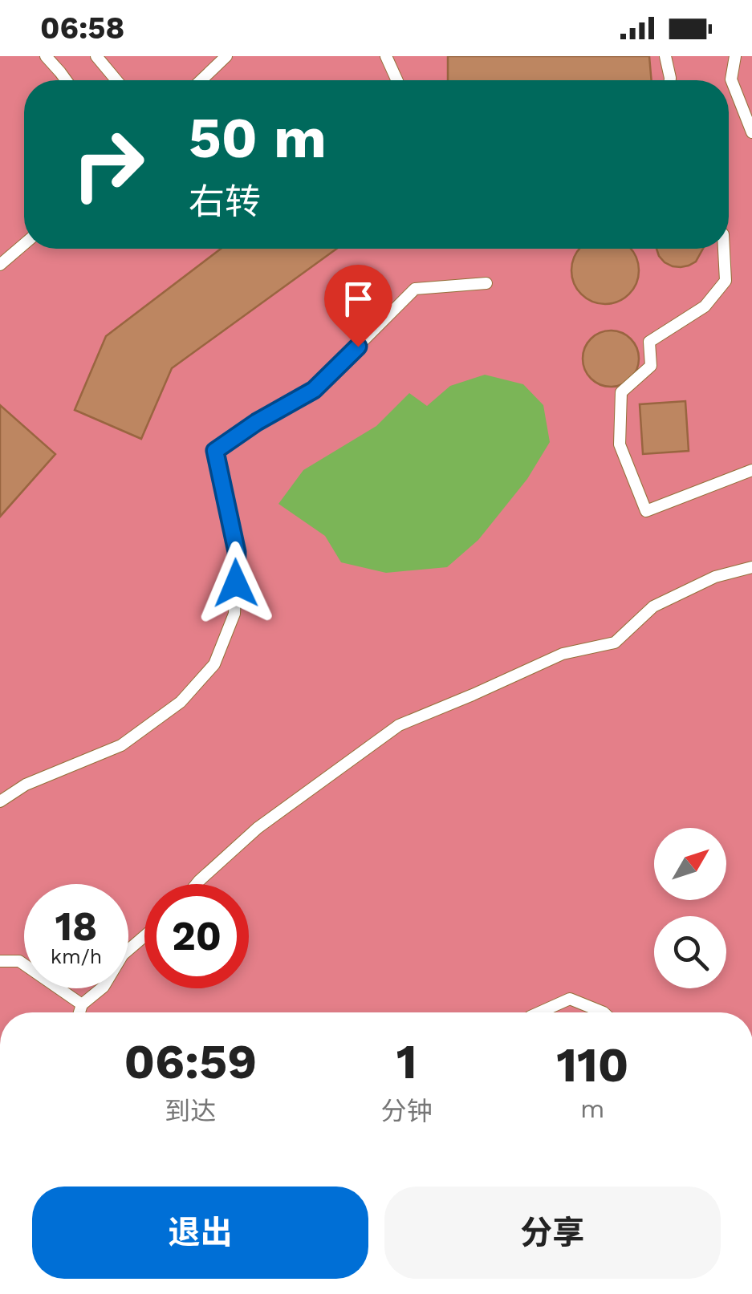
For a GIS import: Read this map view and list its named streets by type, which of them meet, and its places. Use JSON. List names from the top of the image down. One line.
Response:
{"north":"top right","page":{"status":"06:58","turn":["50 m","右转"],"speed":"18 km/h","limit":"20","eta":["06:59","到达","1","分钟","110","m"],"buttons":["退出","分享"]}}
